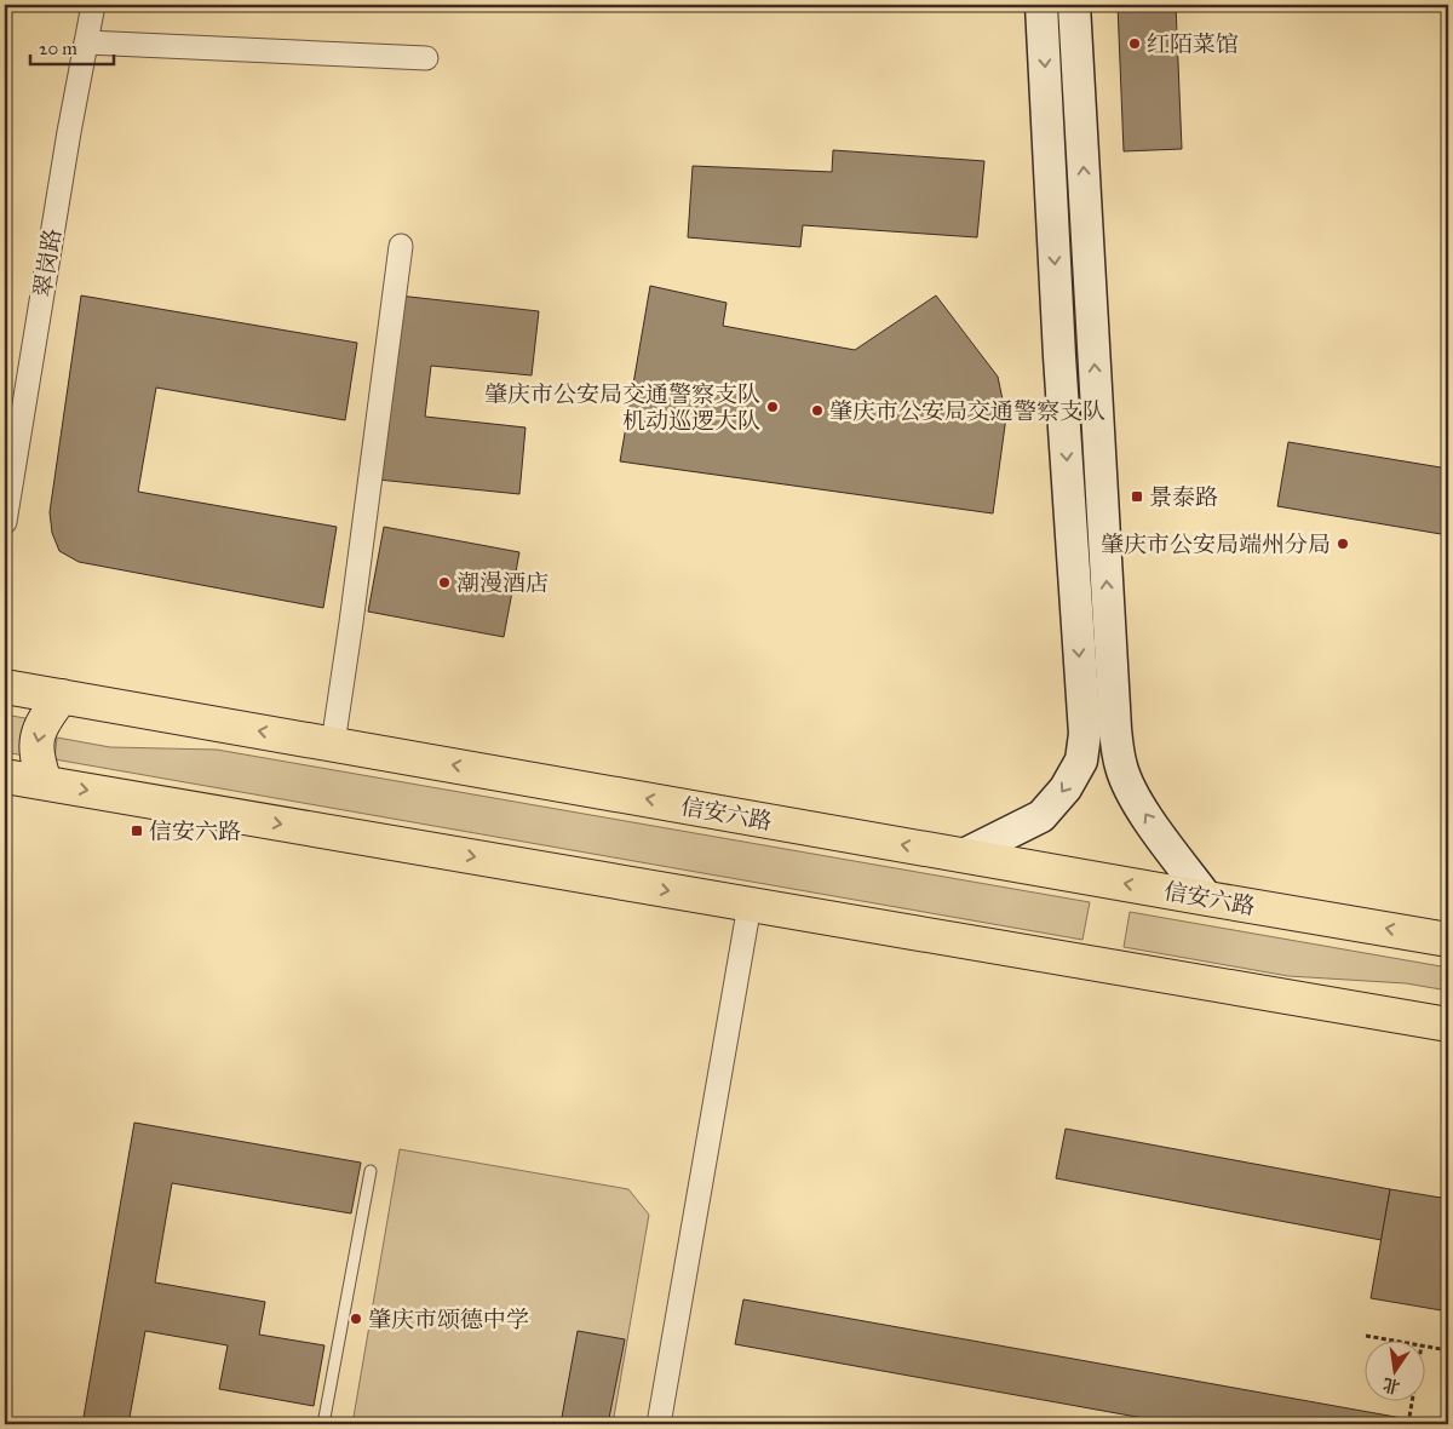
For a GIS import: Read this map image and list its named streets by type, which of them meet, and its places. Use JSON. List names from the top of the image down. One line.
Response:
{"streets":{"main road":["信安六路"],"street":["翠岗路"]},"places":{"other":["红陌菜馆","肇庆市公安局交通警察支队 机动巡逻大队","肇庆市公安局交通警察支队","肇庆市公安局端州分局","潮漫酒店","肇庆市颂德中学"],"transit":["景泰路","信安六路"]},"scale_bar":"20 m","north":"bottom"}
